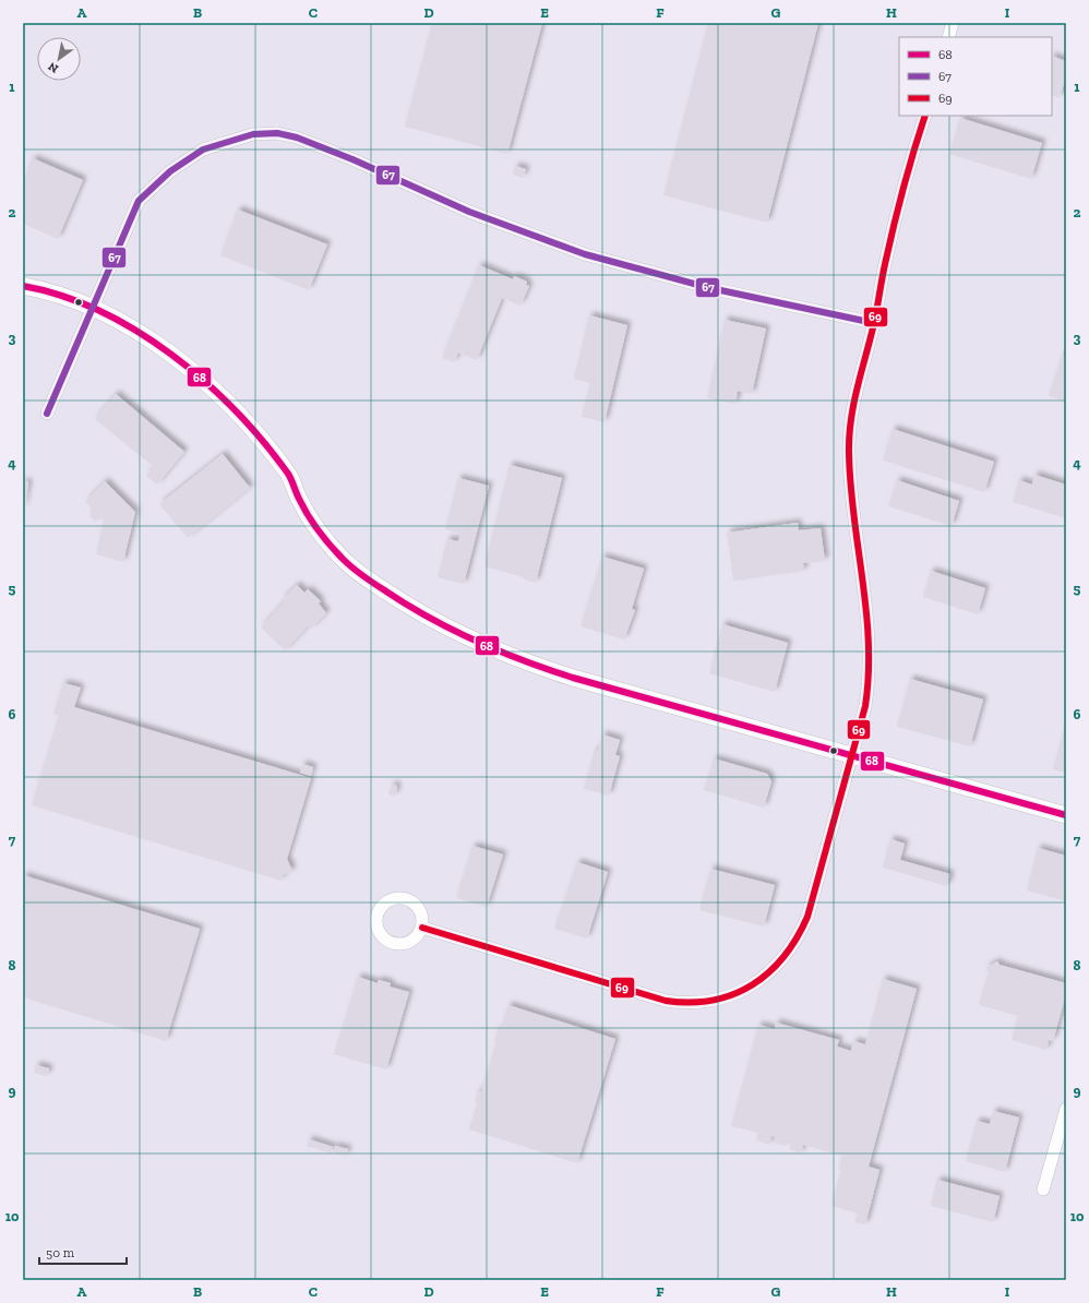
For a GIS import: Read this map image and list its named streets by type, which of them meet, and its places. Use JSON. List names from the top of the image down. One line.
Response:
{"lines":["transit line 69","transit line 67","transit line 68"],"legend":["68","67","69"],"scale_bar":"50 m","north":"bottom left","grid":{"columns":["A","B","C","D","E","F","G","H","I"],"rows":["1","2","3","4","5","6","7","8","9","10"]}}
